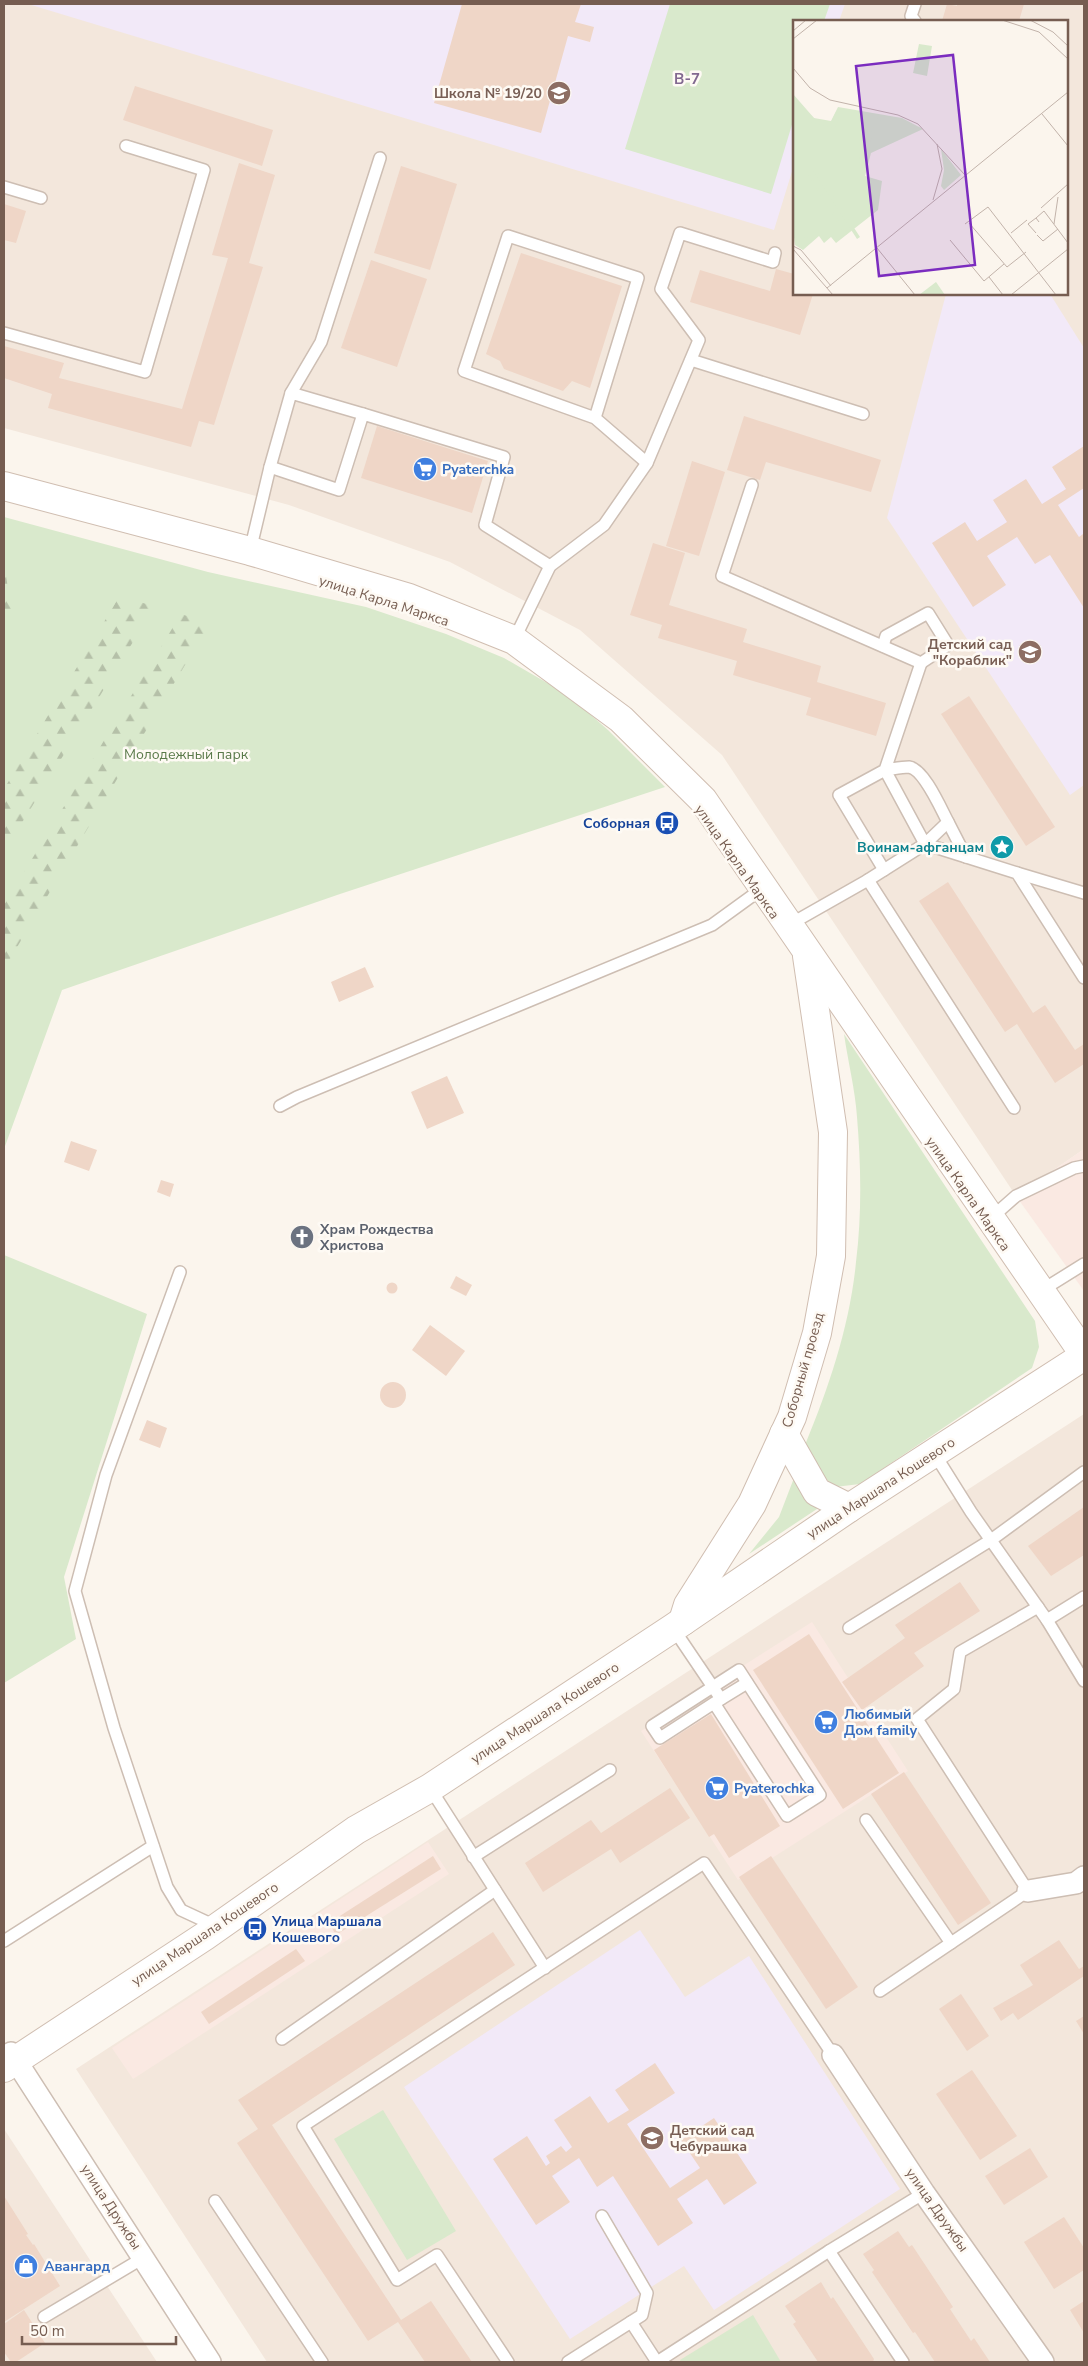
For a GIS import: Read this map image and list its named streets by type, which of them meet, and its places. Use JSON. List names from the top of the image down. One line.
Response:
{"streets":{"street":["улица Карла Маркса","Соборный проезд","улица Маршала Кошевого","улица Дружбы"]},"crossings":[["улица Карла Маркса","Соборный проезд"],["улица Карла Маркса","улица Маршала Кошевого"],["Соборный проезд","улица Маршала Кошевого"],["улица Маршала Кошевого","улица Дружбы"]],"districts":["В-7"],"parks":["Молодежный парк"],"places":{"school or university":["Школа № 19/20","Детский сад \"Кораблик\"","Детский сад Чебурашка"],"supermarket":["Pyaterchka","Любимый Дом family","Pyaterochka"],"bus stop":["Соборная","Улица Маршала Кошевого"],"place":["Воинам-афганцам"],"church":["Храм Рождества Христова"],"shop":["Авангард"]},"scale_bar":"50 m"}
